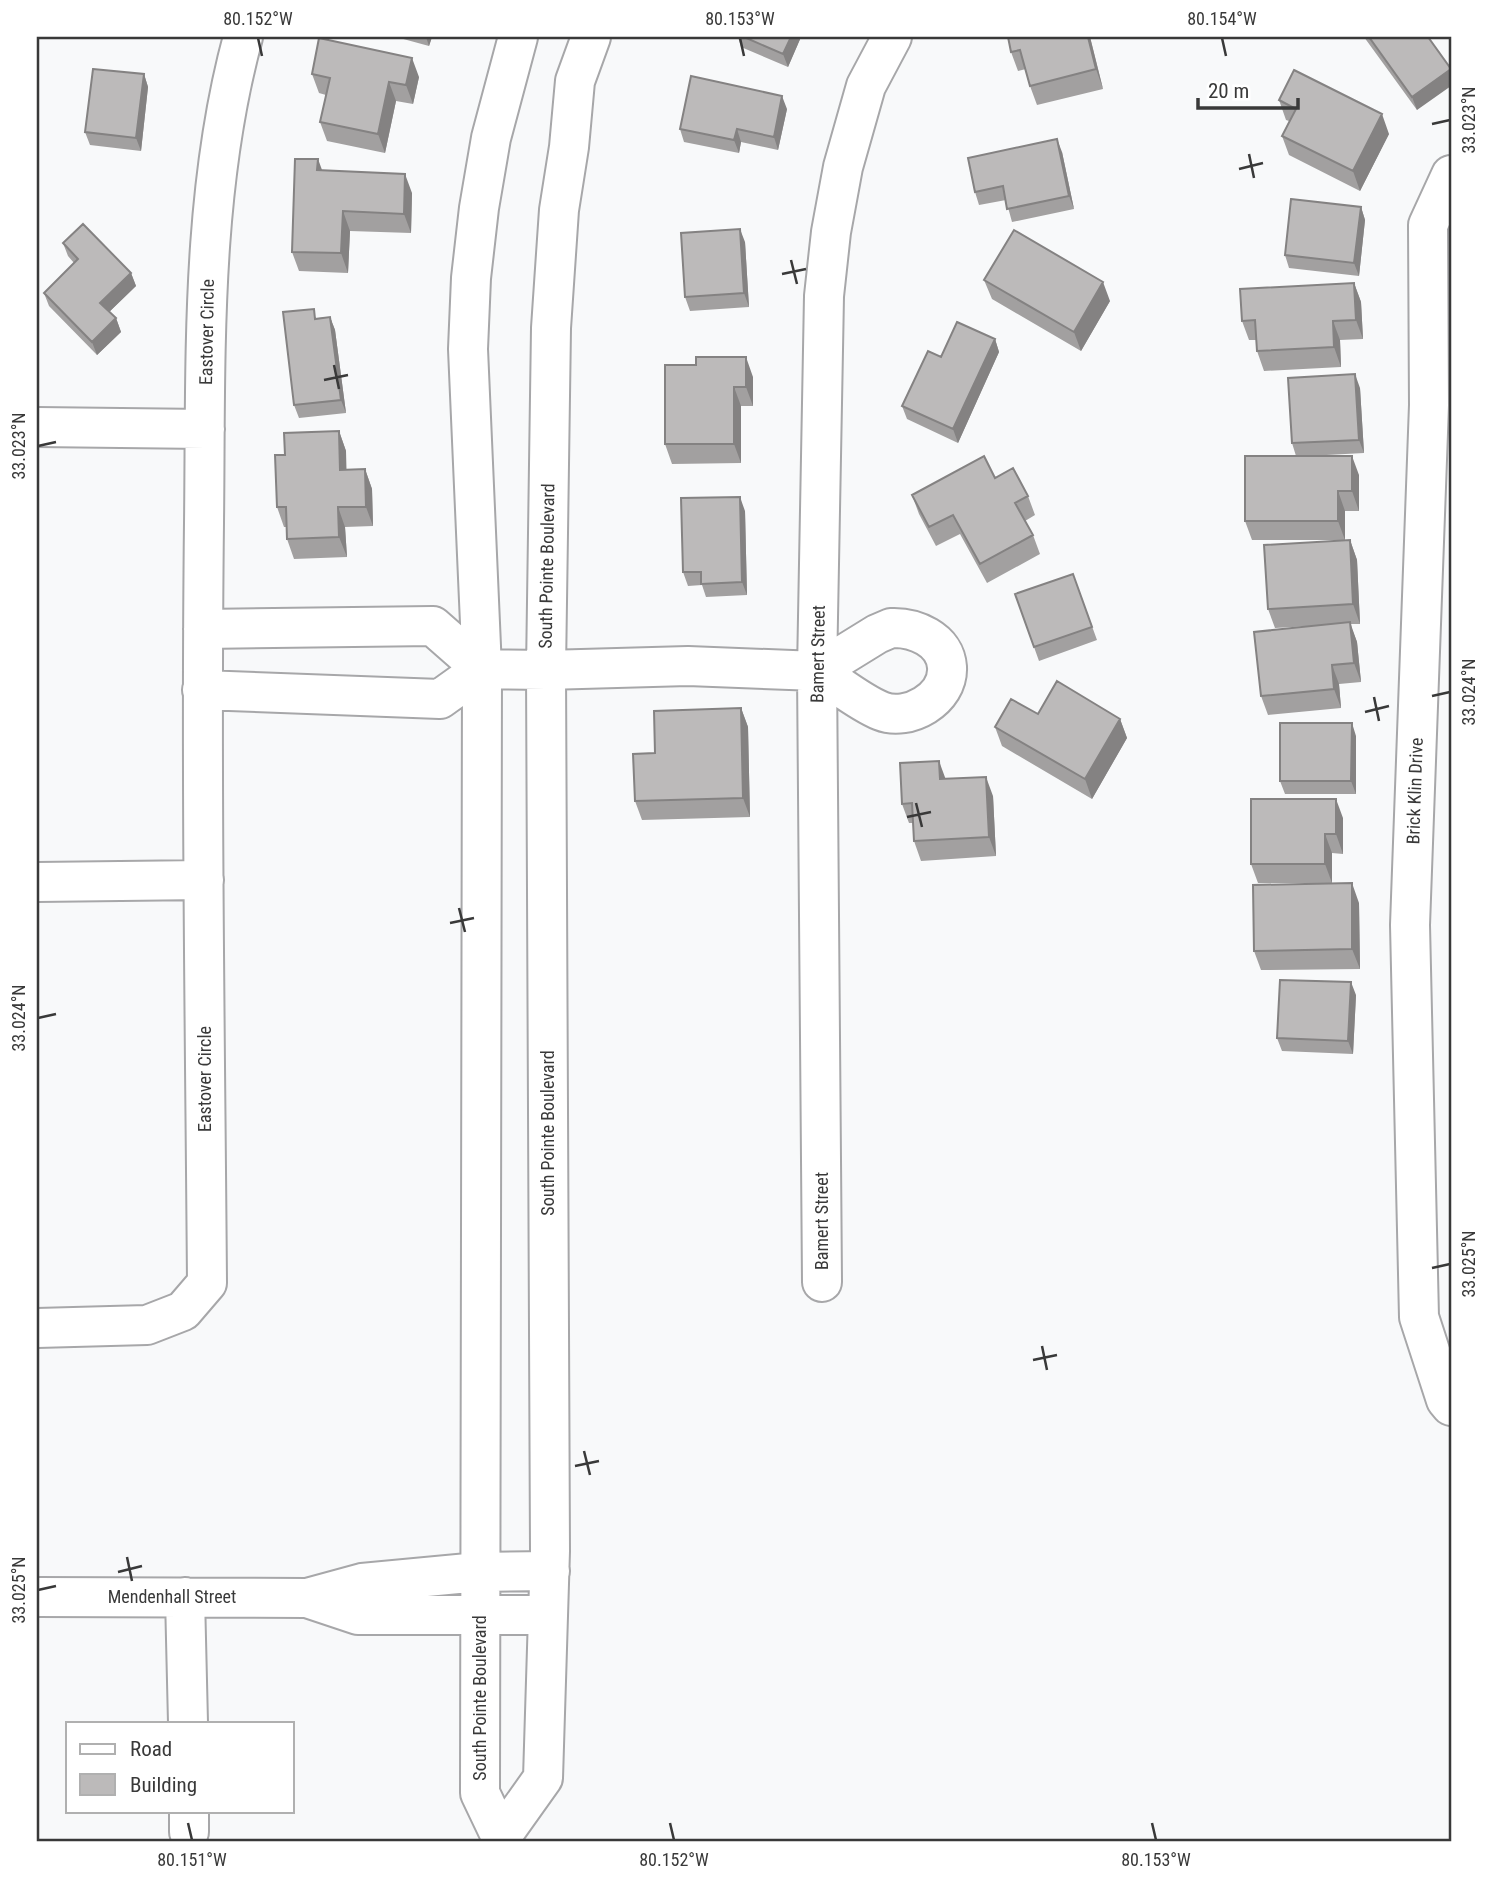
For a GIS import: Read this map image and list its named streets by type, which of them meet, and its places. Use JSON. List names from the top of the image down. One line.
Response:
{"streets":{"street":["Eastover Circle","South Pointe Boulevard","Bamert Street","Brick Klin Drive","Mendenhall Street"]},"crossings":[["South Pointe Boulevard","Mendenhall Street"]],"legend":["Road","Building"],"scale_bar":"20 m","coordinates":["80.152°W","80.153°W","80.154°W","33.023°N","33.024°N","33.025°N","80.151°W"]}
